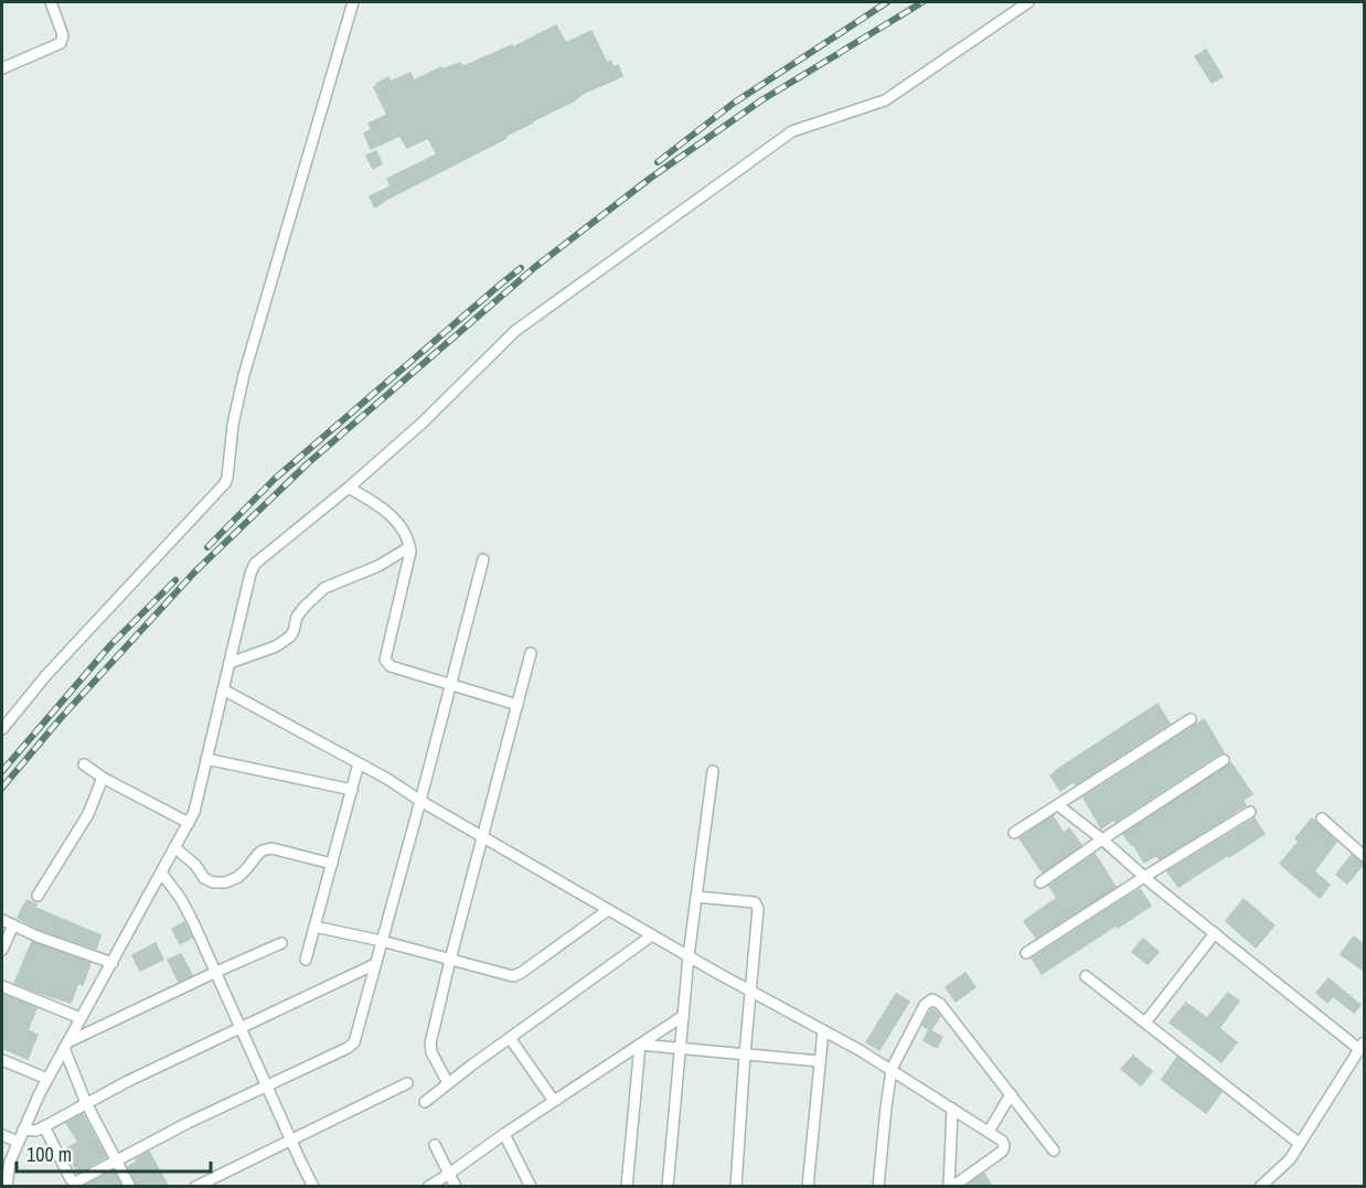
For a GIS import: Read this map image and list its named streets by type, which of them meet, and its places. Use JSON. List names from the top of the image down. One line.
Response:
{"scale_bar":"100 m"}
